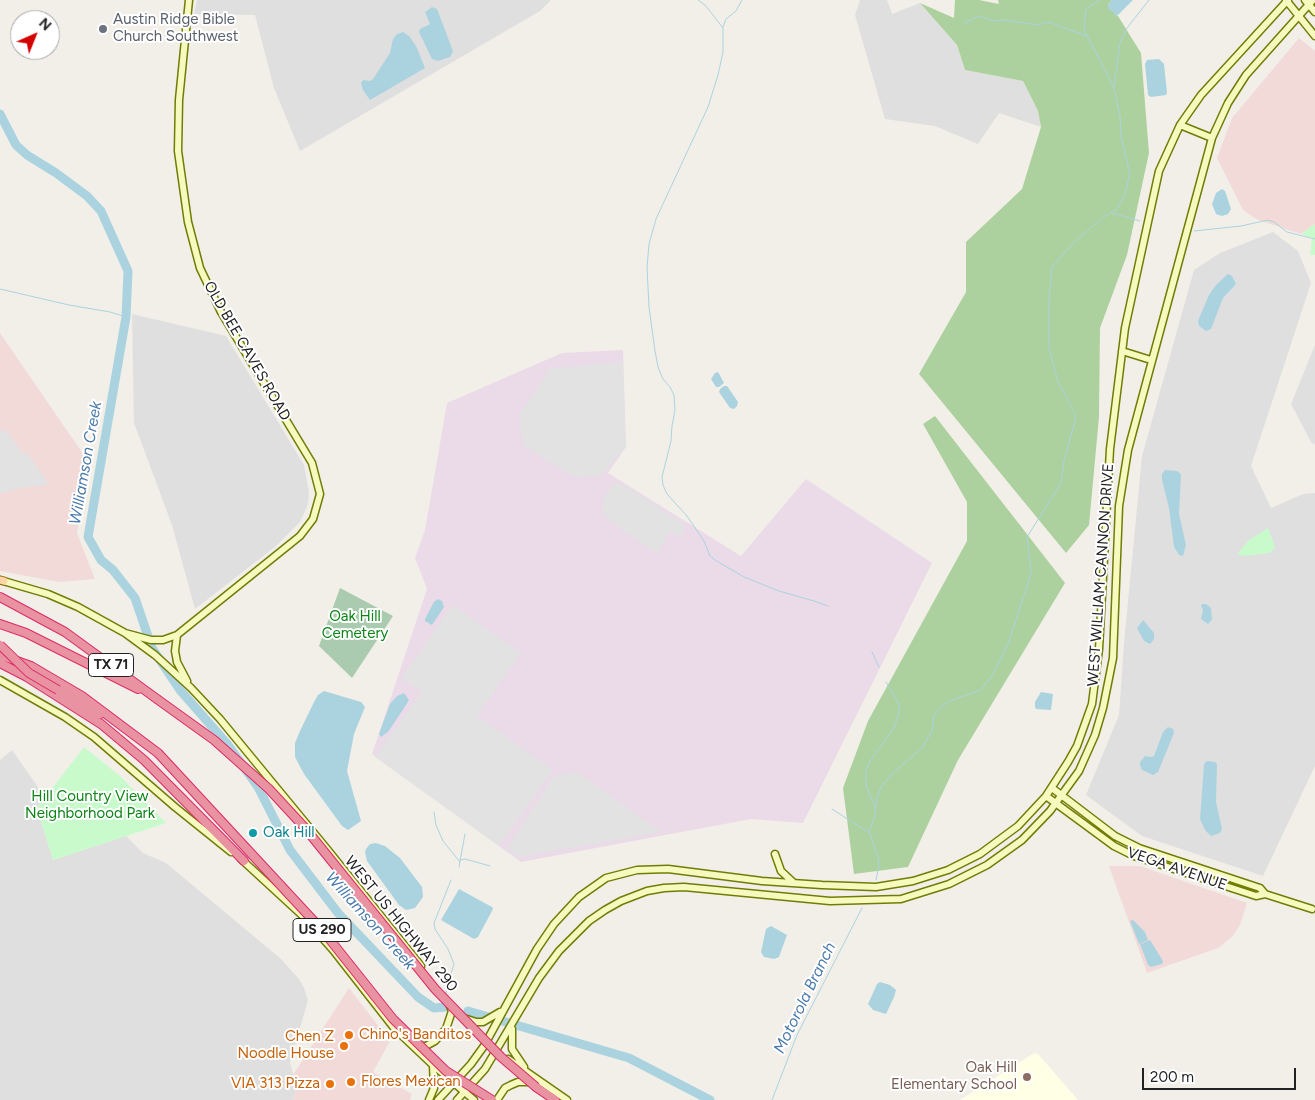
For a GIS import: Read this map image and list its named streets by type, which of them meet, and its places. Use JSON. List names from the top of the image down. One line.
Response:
{"streets":{"highway":["TX 71","WEST US HIGHWAY 290","US 290"],"main road":["OLD BEE CAVES ROAD","WEST WILLIAM CANNON DRIVE","VEGA AVENUE"]},"crossings":[["WEST WILLIAM CANNON DRIVE","VEGA AVENUE"],["TX 71","WEST US HIGHWAY 290"]],"water":["Williamson Creek","Motorola Branch"],"parks":["Oak Hill Cemetery","Hill Country View Neighborhood Park"],"places":["Austin Ridge Bible Church Southwest","Oak Hill","Chino's Banditos","Chen Z Noodle House","Oak Hill Elementary School","Flores Mexican","VIA 313 Pizza"],"scale_bar":"200 m","north":"top right"}
